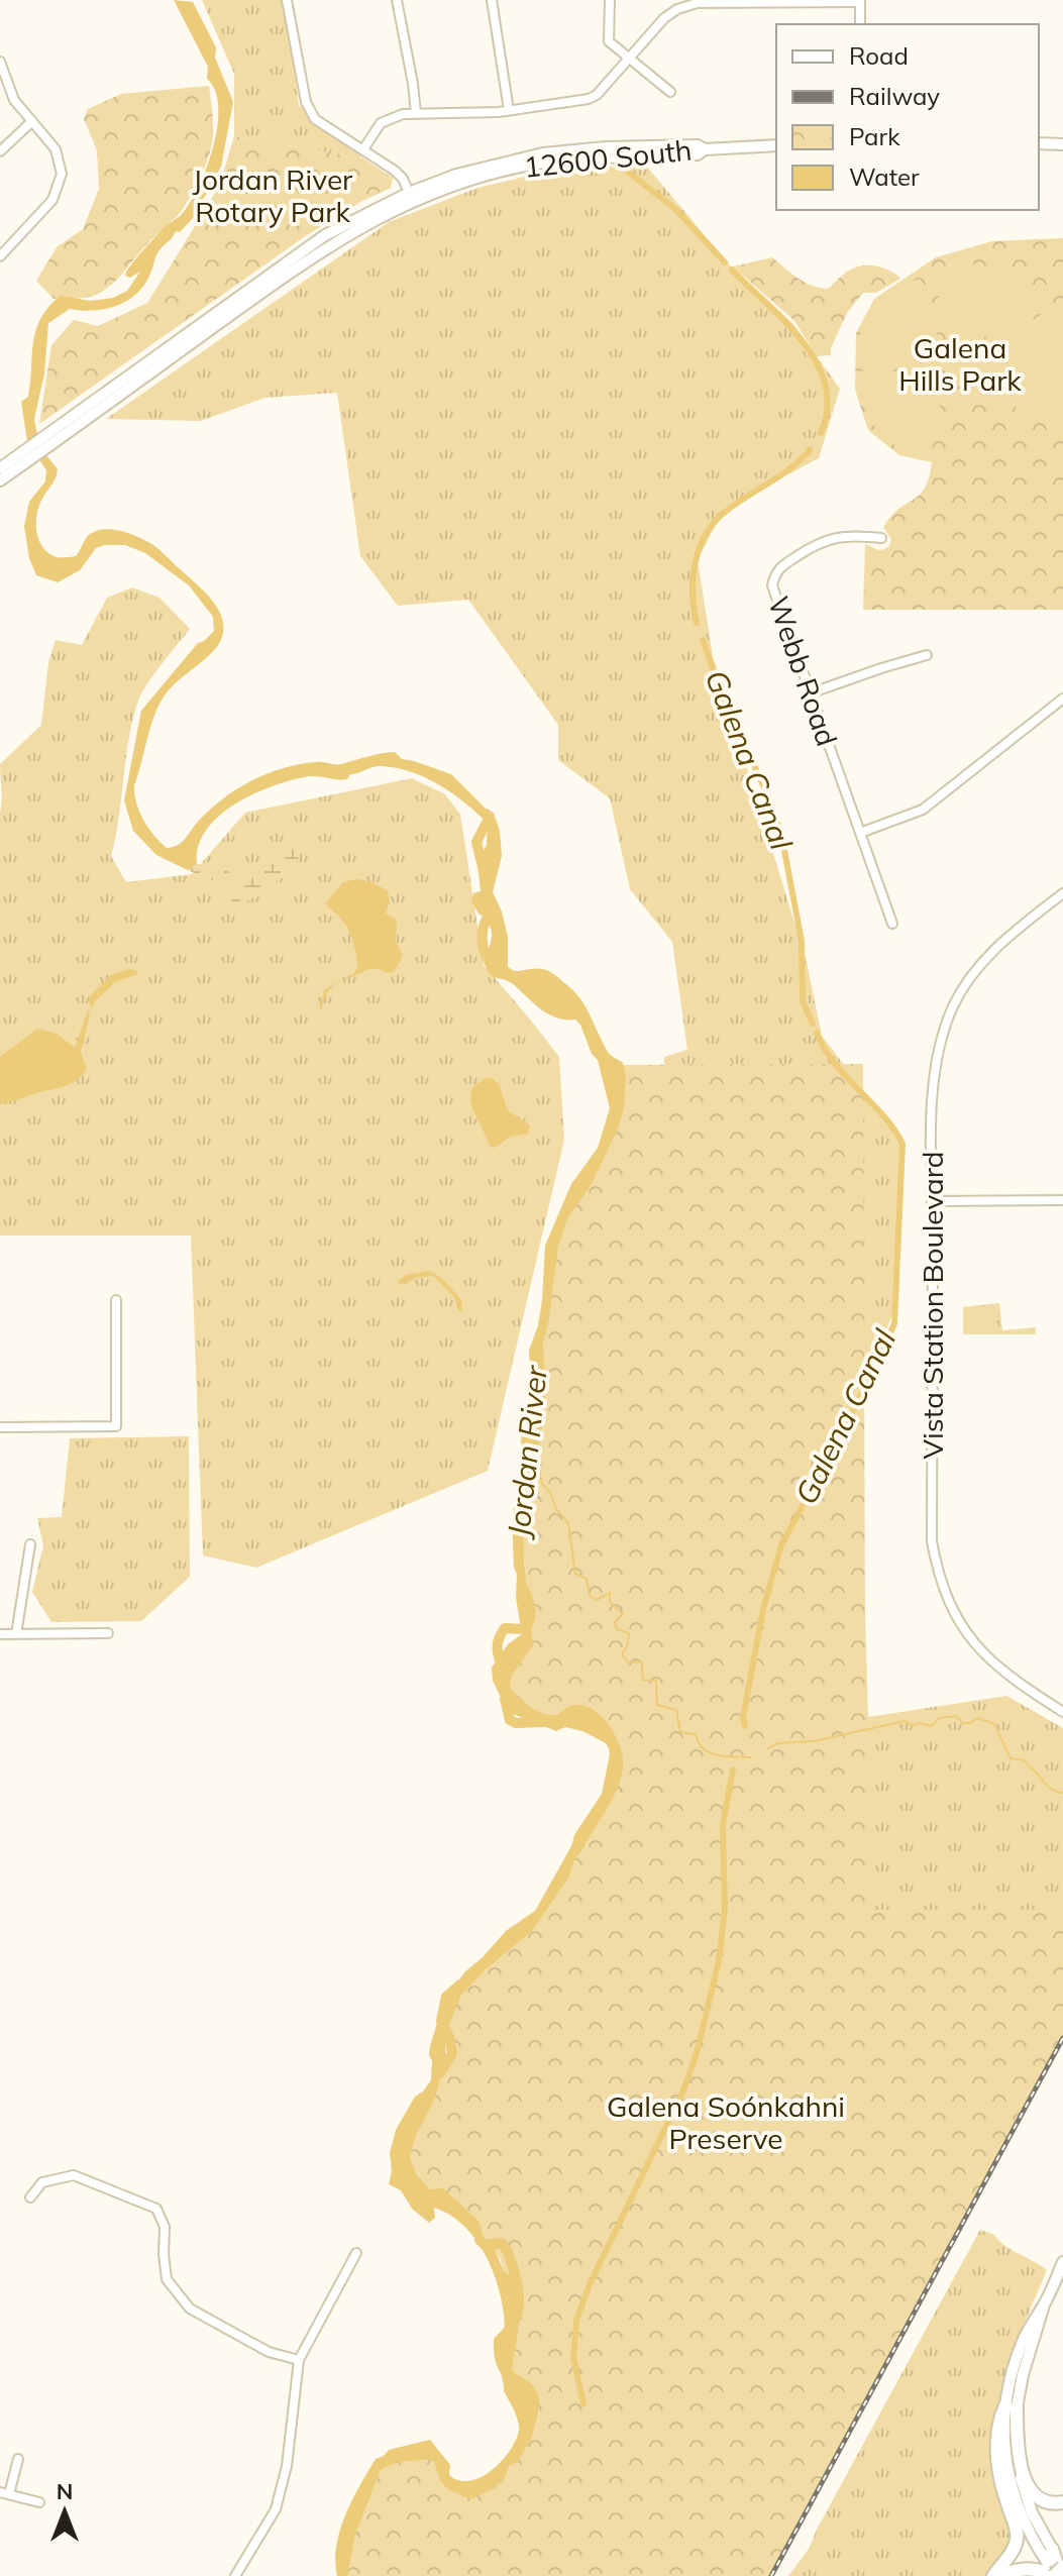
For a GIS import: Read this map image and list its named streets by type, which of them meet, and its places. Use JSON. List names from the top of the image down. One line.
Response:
{"streets":{"main road":["12600 South"],"street":["Webb Road","Vista Station Boulevard"]},"water":["Galena Canal","Jordan River"],"parks":["Jordan River Rotary Park","Galena Hills Park","Galena Soónkahni Preserve"],"legend":["Road","Railway","Park","Water"],"north":"top"}
